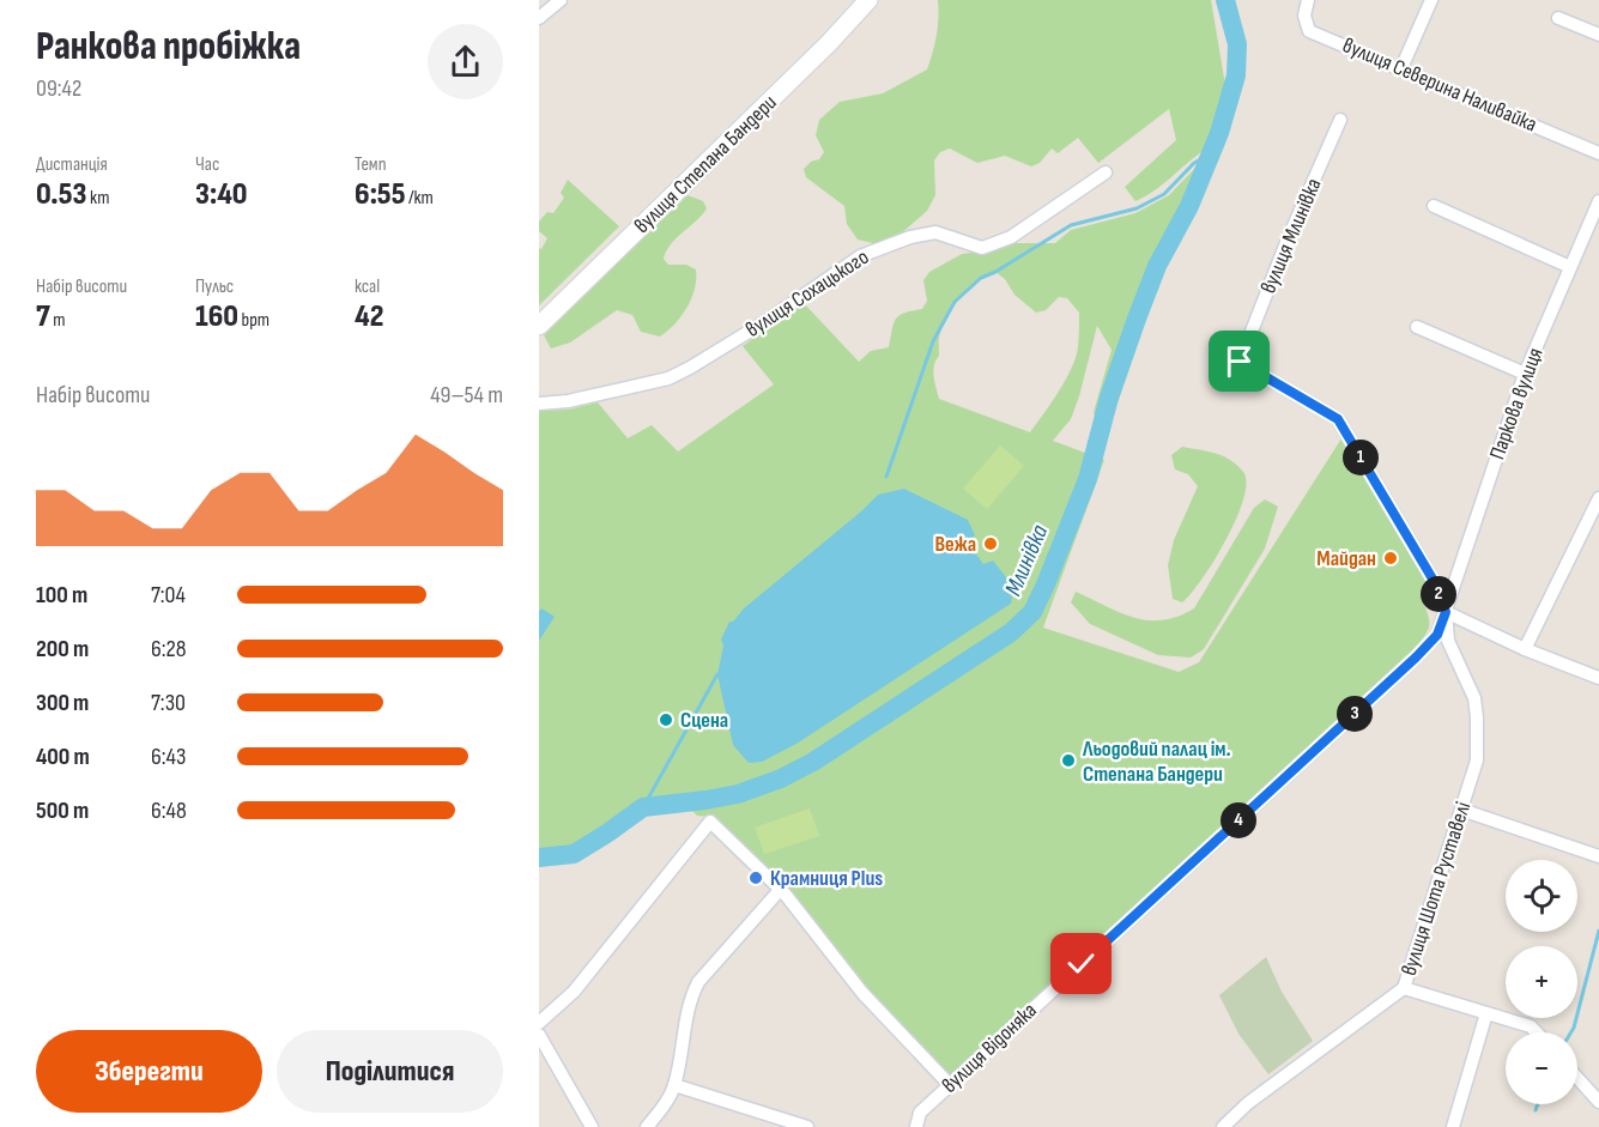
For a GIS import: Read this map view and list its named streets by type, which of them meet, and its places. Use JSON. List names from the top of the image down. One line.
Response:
{"streets":{"main road":["вулиця Степана Бандери"],"street":["вулиця Северина Наливайка","вулиця Млинівка","вулиця Сохацького","Паркова вулиця","вулиця Шота Руставелі","вулиця Відоняка"]},"crossings":[["вулиця Млинівка","Паркова вулиця"],["вулиця Млинівка","вулиця Шота Руставелі"],["вулиця Млинівка","вулиця Відоняка"],["Паркова вулиця","вулиця Шота Руставелі"],["Паркова вулиця","вулиця Відоняка"],["вулиця Шота Руставелі","вулиця Відоняка"]],"water":["Млинівка"],"places":["Вежа","Майдан","Сцена","Льодовий палац ім. Степана Бандери","Крамниця Plus"],"page":{"heading":["Ранкова пробіжка","09:42"],"stats":[["Дистанція","0.53 km"],["Час","3:40"],["Темп","6:55 /km"],["Набір висоти","7 m"],["Пульс","160 bpm"],["kcal","42"]],"chart":["Набір висоти","49–54 m"],"pins":["1","2","3","4"],"list":[{"name":"100 m","note":"7:04"},{"name":"200 m","note":"6:28"},{"name":"300 m","note":"7:30"},{"name":"400 m","note":"6:43"},{"name":"500 m","note":"6:48"}],"map_buttons":["+","−"],"buttons":["Зберегти","Поділитися"]}}
